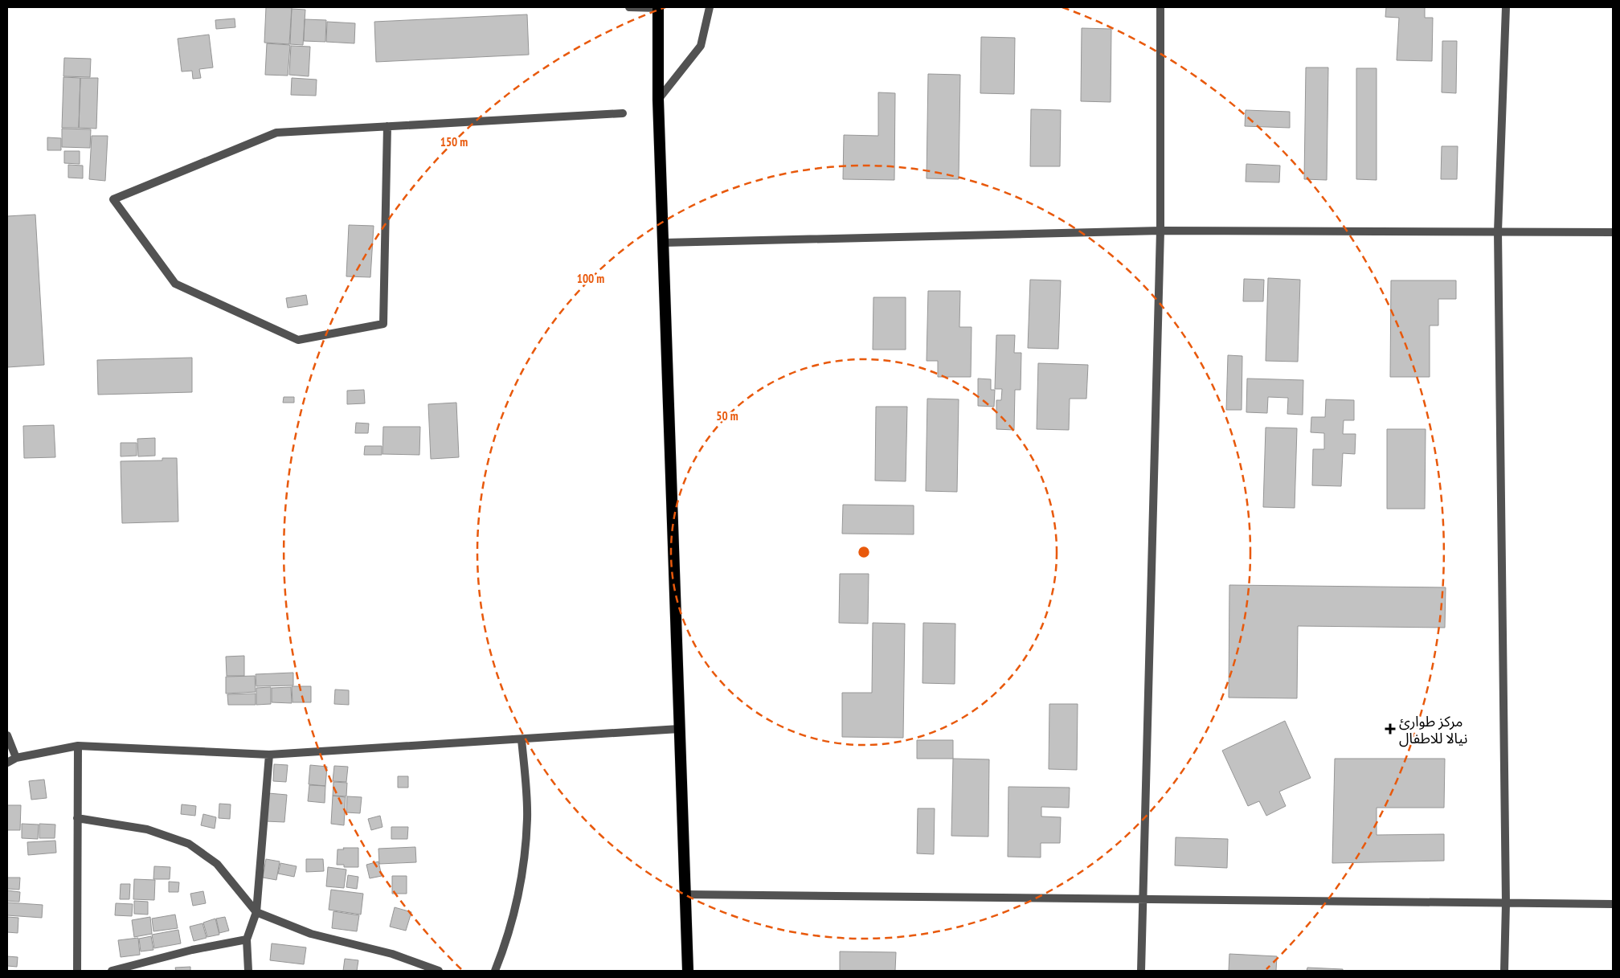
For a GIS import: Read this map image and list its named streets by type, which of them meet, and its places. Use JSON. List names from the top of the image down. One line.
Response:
{"places":{"health":["مركز طوارئ نيالا للاطفال"]},"rings":["150 m","100 m","50 m"]}
